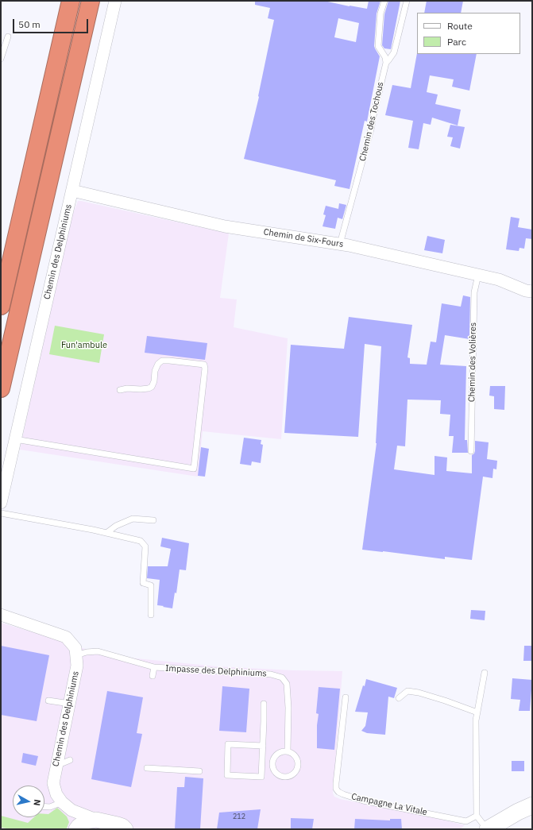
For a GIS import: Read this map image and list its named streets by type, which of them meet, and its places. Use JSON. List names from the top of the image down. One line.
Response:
{"streets":{"street":["Chemin de Six-Fours","Chemin des Delphiniums"],"lane":["Chemin des Tochous","Chemin des Volières","Impasse des Delphiniums","Campagne La Vitale"]},"crossings":[["Chemin des Tochous","Chemin de Six-Fours"],["Chemin de Six-Fours","Chemin des Delphiniums"],["Chemin de Six-Fours","Chemin des Volières"],["Chemin des Delphiniums","Impasse des Delphiniums"]],"parks":["Fun'ambule"],"house_numbers":["212"],"legend":["Route","Parc"],"scale_bar":"50 m","north":"right"}
